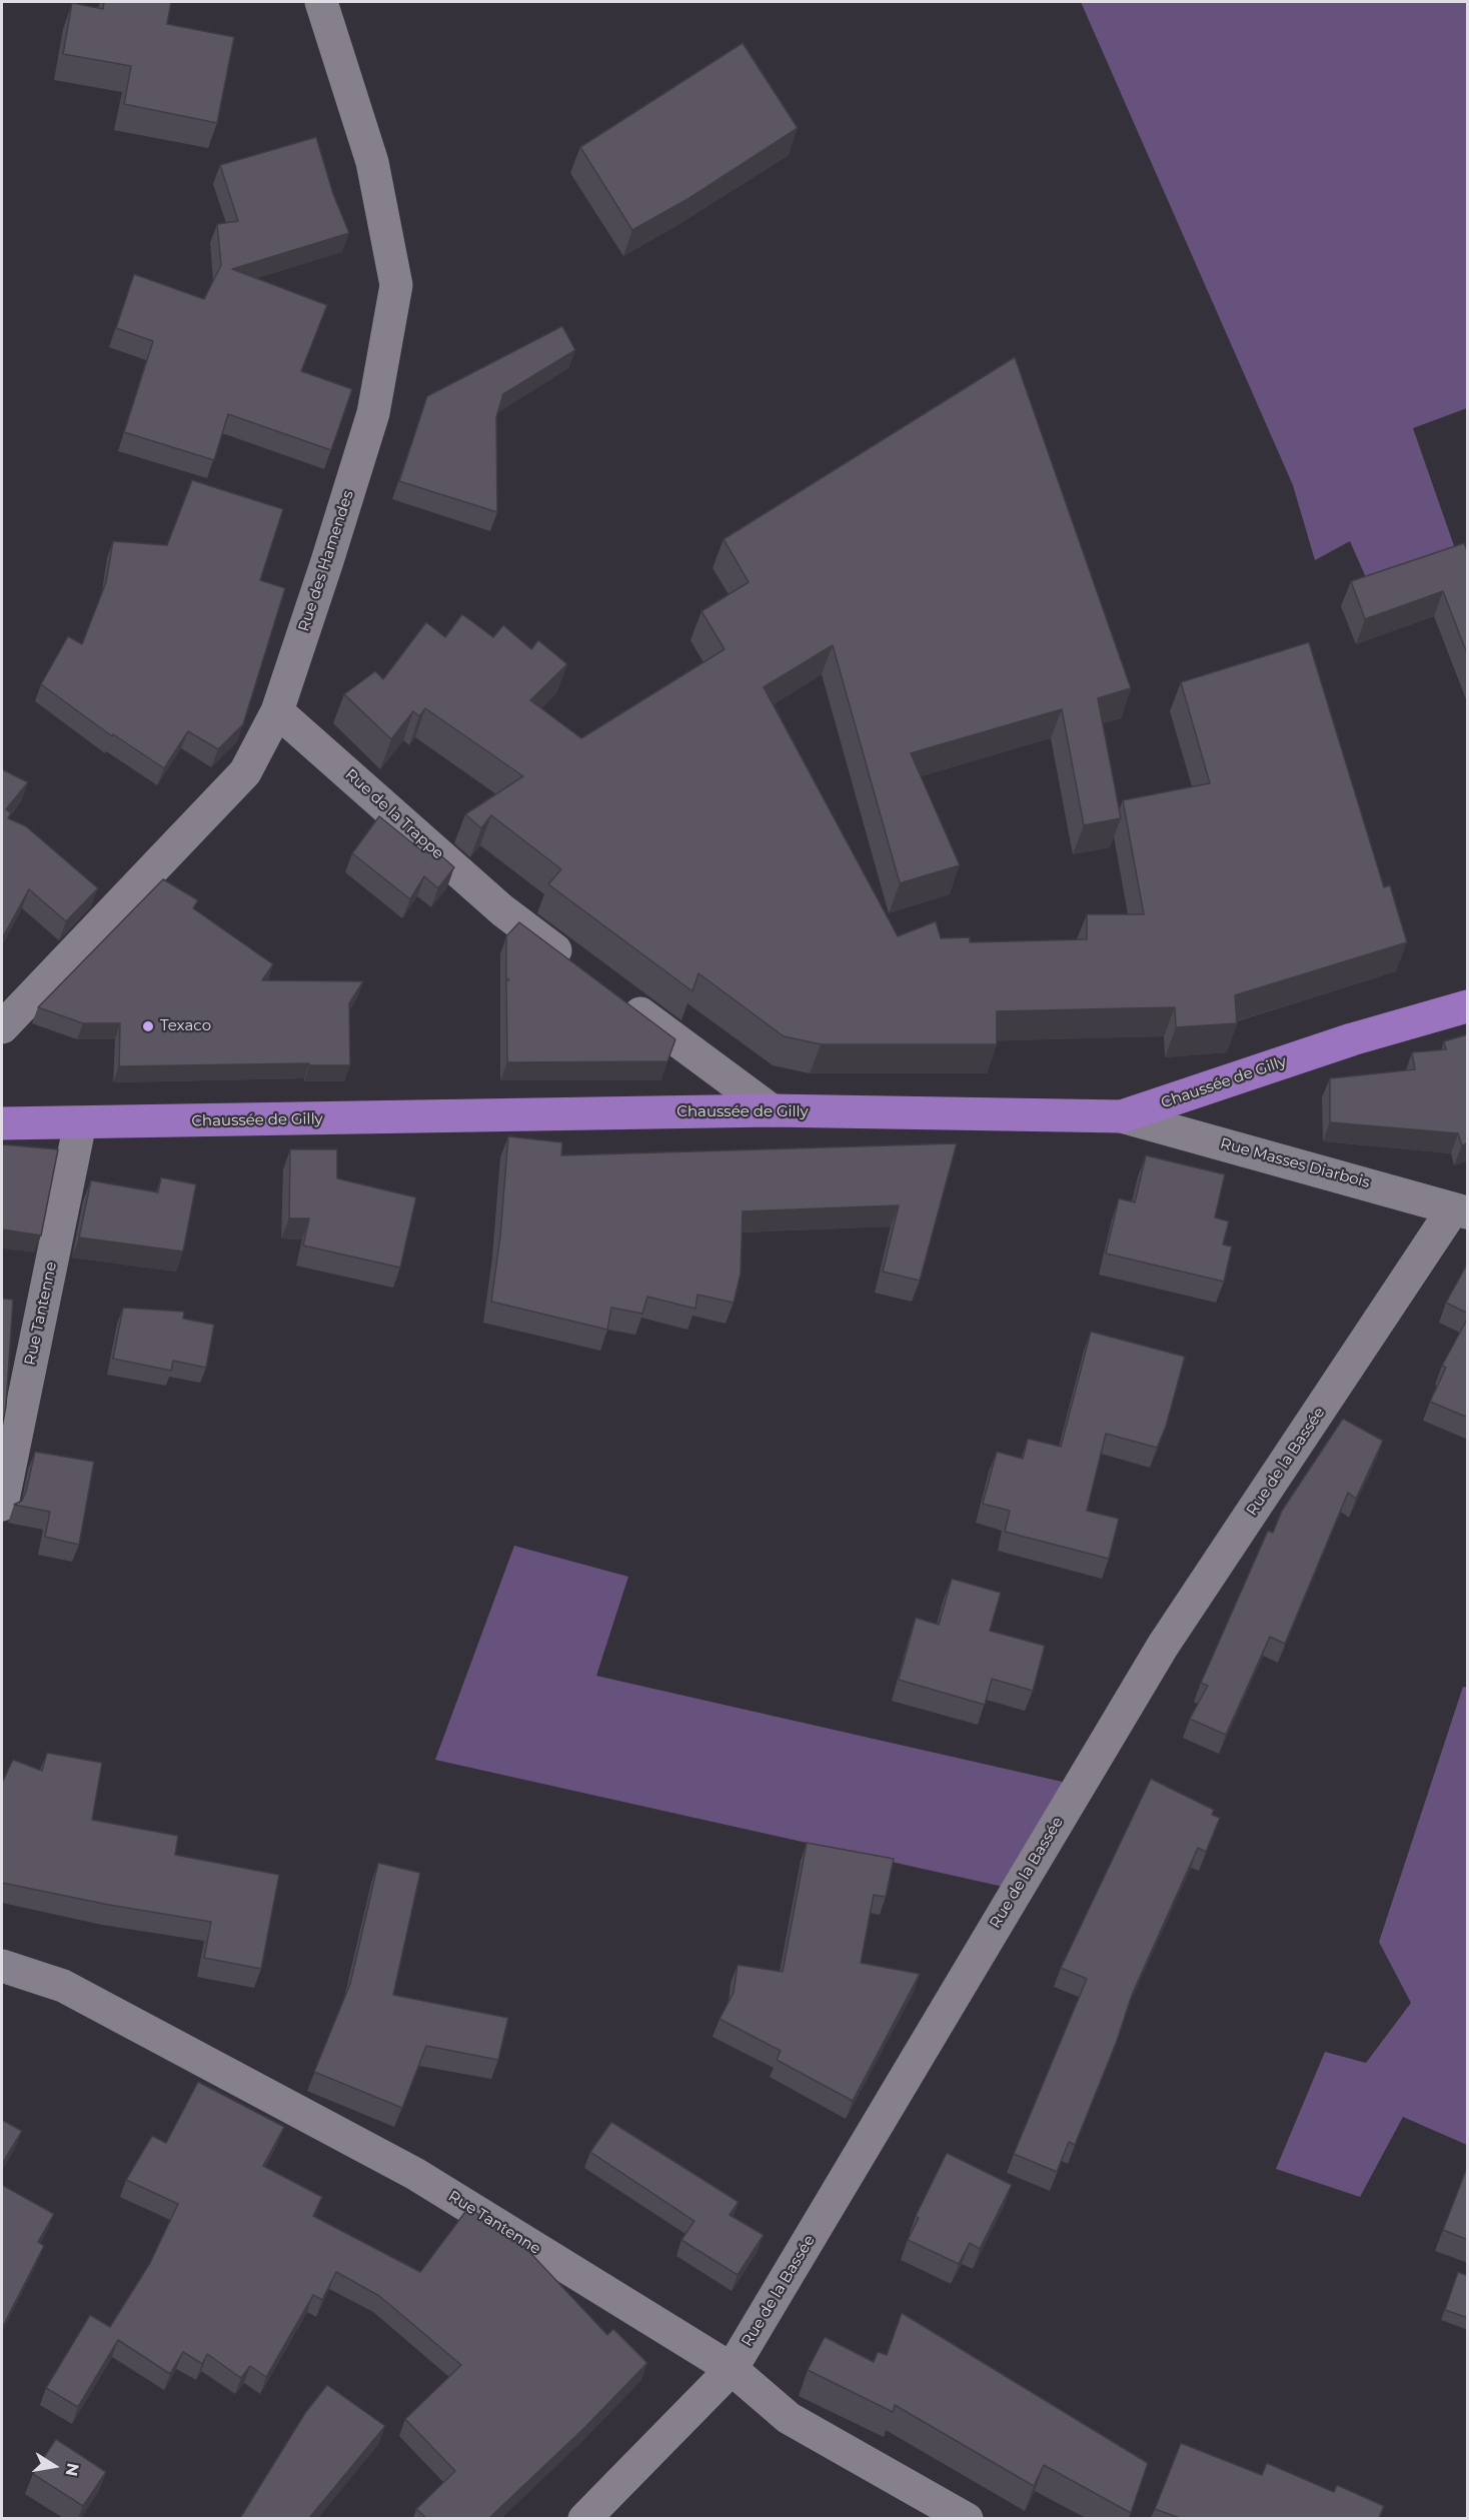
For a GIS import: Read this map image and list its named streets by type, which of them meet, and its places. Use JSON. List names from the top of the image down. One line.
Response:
{"streets":{"main road":["Chaussée de Gilly"],"street":["Rue des Hamendes","Rue de la Trappe","Rue Masses Diarbois","Rue Tantenne","Rue de la Bassée"]},"crossings":[["Rue des Hamendes","Rue de la Trappe"],["Chaussée de Gilly","Rue Masses Diarbois"],["Chaussée de Gilly","Rue Tantenne"],["Rue Masses Diarbois","Rue de la Bassée"],["Rue Tantenne","Rue de la Bassée"]],"places":["Texaco"],"north":"right"}
